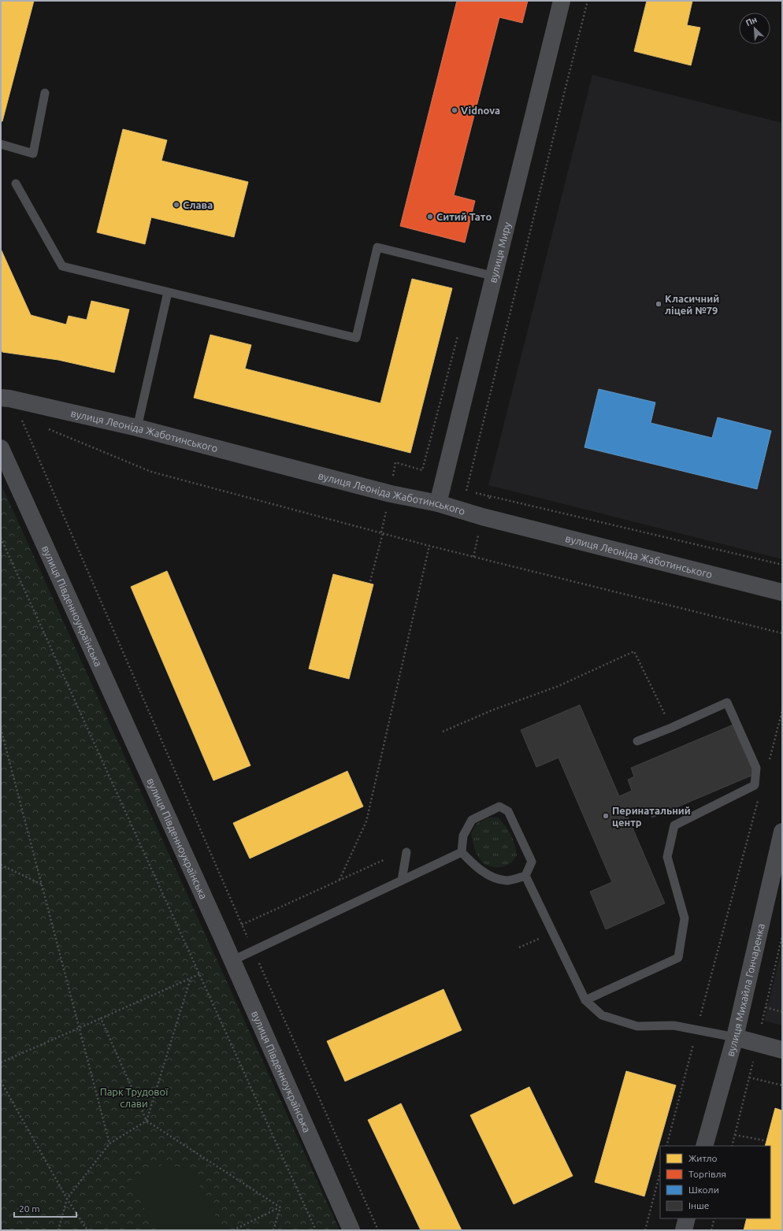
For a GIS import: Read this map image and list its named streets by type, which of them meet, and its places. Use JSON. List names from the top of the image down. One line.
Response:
{"streets":{"street":["вулиця Миру","вулиця Леоніда Жаботинського","вулиця Південноукраїнська","вулиця Михайла Гончаренка"]},"crossings":[["вулиця Миру","вулиця Леоніда Жаботинського"]],"parks":["Парк Трудової слави"],"places":["Vidnova","Слава","Ситий Тато","Класичний ліцей №79","Перинатальний центр"],"legend":["Житло","Торгівля","Школи","Інше"],"scale_bar":"20 m","north":"top left"}
